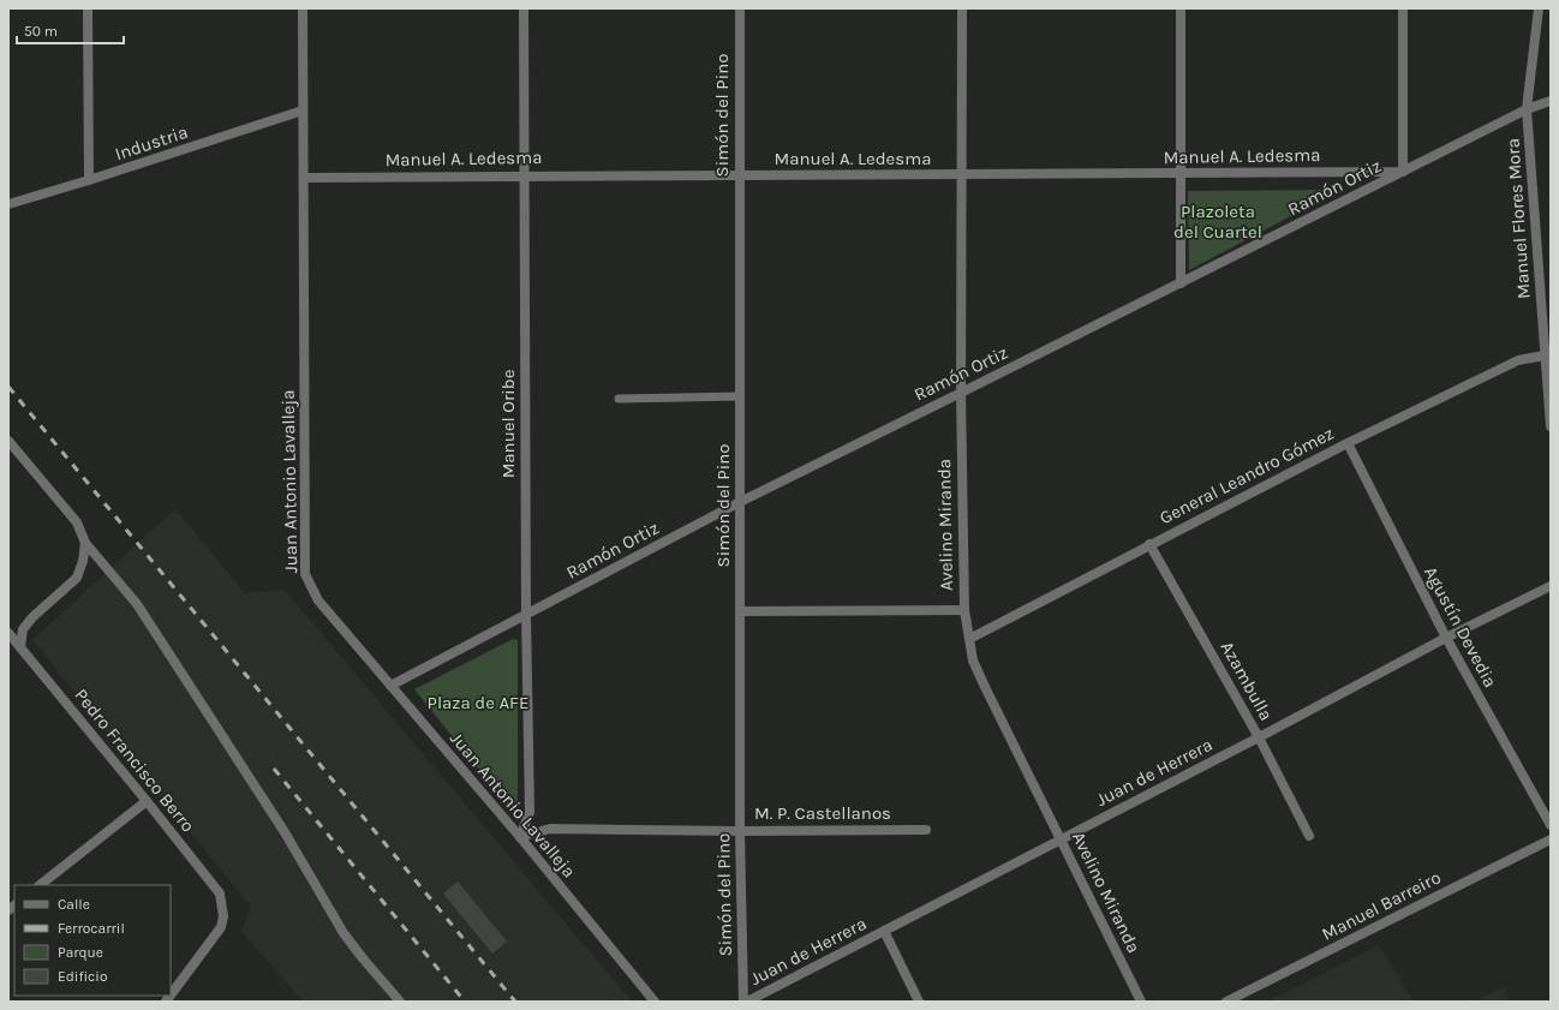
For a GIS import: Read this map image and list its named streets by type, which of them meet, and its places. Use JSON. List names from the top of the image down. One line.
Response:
{"streets":{"street":["Simón del Pino","Industria","Manuel A. Ledesma","Ramón Ortiz","Manuel Flores Mora","Manuel Oribe","General Leandro Gómez","Juan Antonio Lavalleja","Avelino Miranda","Agustín Devedia","Azambulla","Pedro Francisco Berro","Juan de Herrera","M. P. Castellanos","Manuel Barreiro"]},"crossings":[["Simón del Pino","Manuel A. Ledesma"],["Simón del Pino","Ramón Ortiz"],["Simón del Pino","Juan de Herrera"],["Simón del Pino","M. P. Castellanos"],["Industria","Juan Antonio Lavalleja"],["Manuel A. Ledesma","Ramón Ortiz"],["Manuel A. Ledesma","Manuel Oribe"],["Manuel A. Ledesma","Juan Antonio Lavalleja"],["Manuel A. Ledesma","Avelino Miranda"],["Ramón Ortiz","Manuel Flores Mora"],["Ramón Ortiz","Manuel Oribe"],["Ramón Ortiz","Juan Antonio Lavalleja"],["Ramón Ortiz","Avelino Miranda"],["Manuel Flores Mora","General Leandro Gómez"],["Manuel Oribe","Juan Antonio Lavalleja"],["Manuel Oribe","M. P. Castellanos"],["General Leandro Gómez","Avelino Miranda"],["General Leandro Gómez","Agustín Devedia"],["General Leandro Gómez","Azambulla"],["Juan Antonio Lavalleja","M. P. Castellanos"],["Avelino Miranda","Juan de Herrera"],["Agustín Devedia","Juan de Herrera"],["Azambulla","Juan de Herrera"]],"parks":["Plazoleta del Cuartel","Plaza de AFE"],"legend":["Calle","Ferrocarril","Parque","Edificio"],"scale_bar":"50 m"}
